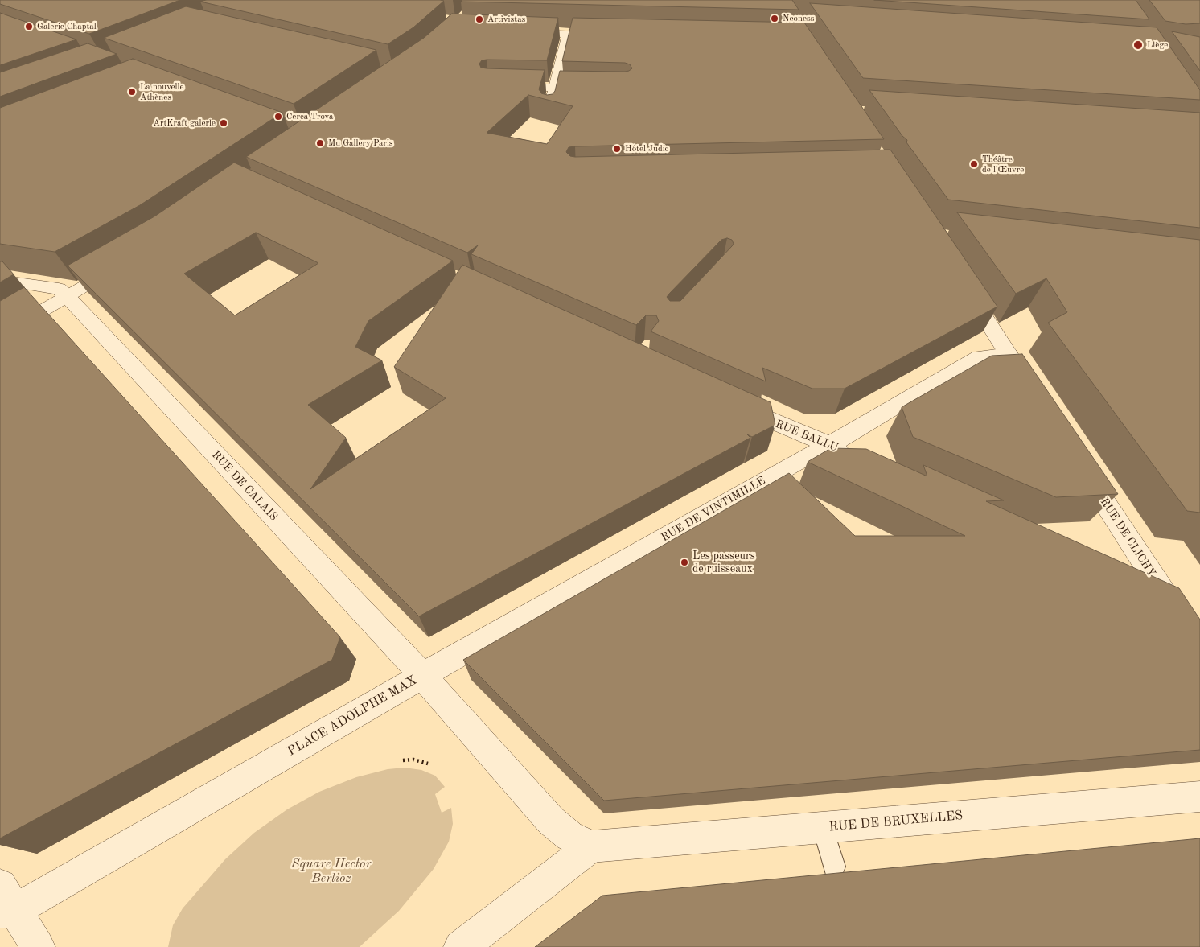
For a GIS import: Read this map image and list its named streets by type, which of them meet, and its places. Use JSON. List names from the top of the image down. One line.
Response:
{"streets":{"street":["RUE BALLU","RUE DE CALAIS","RUE DE VINTIMILLE","RUE DE CLICHY","PLACE ADOLPHE MAX","RUE DE BRUXELLES"]},"crossings":[["RUE BALLU","RUE DE VINTIMILLE"],["RUE DE CALAIS","RUE DE VINTIMILLE"],["RUE DE CALAIS","PLACE ADOLPHE MAX"],["RUE DE VINTIMILLE","PLACE ADOLPHE MAX"],["PLACE ADOLPHE MAX","RUE DE BRUXELLES"]],"parks":["Square Hector Berlioz"],"places":["Neoness","Artivistas","Galerie Chaptal","Liège","La nouvelle Athènes","Cerca Trova","ArtKraft galerie","Mu Gallery Paris","Hôtel Judic","Théâtre de l'Œuvre","Les passeurs de ruisseaux"]}
